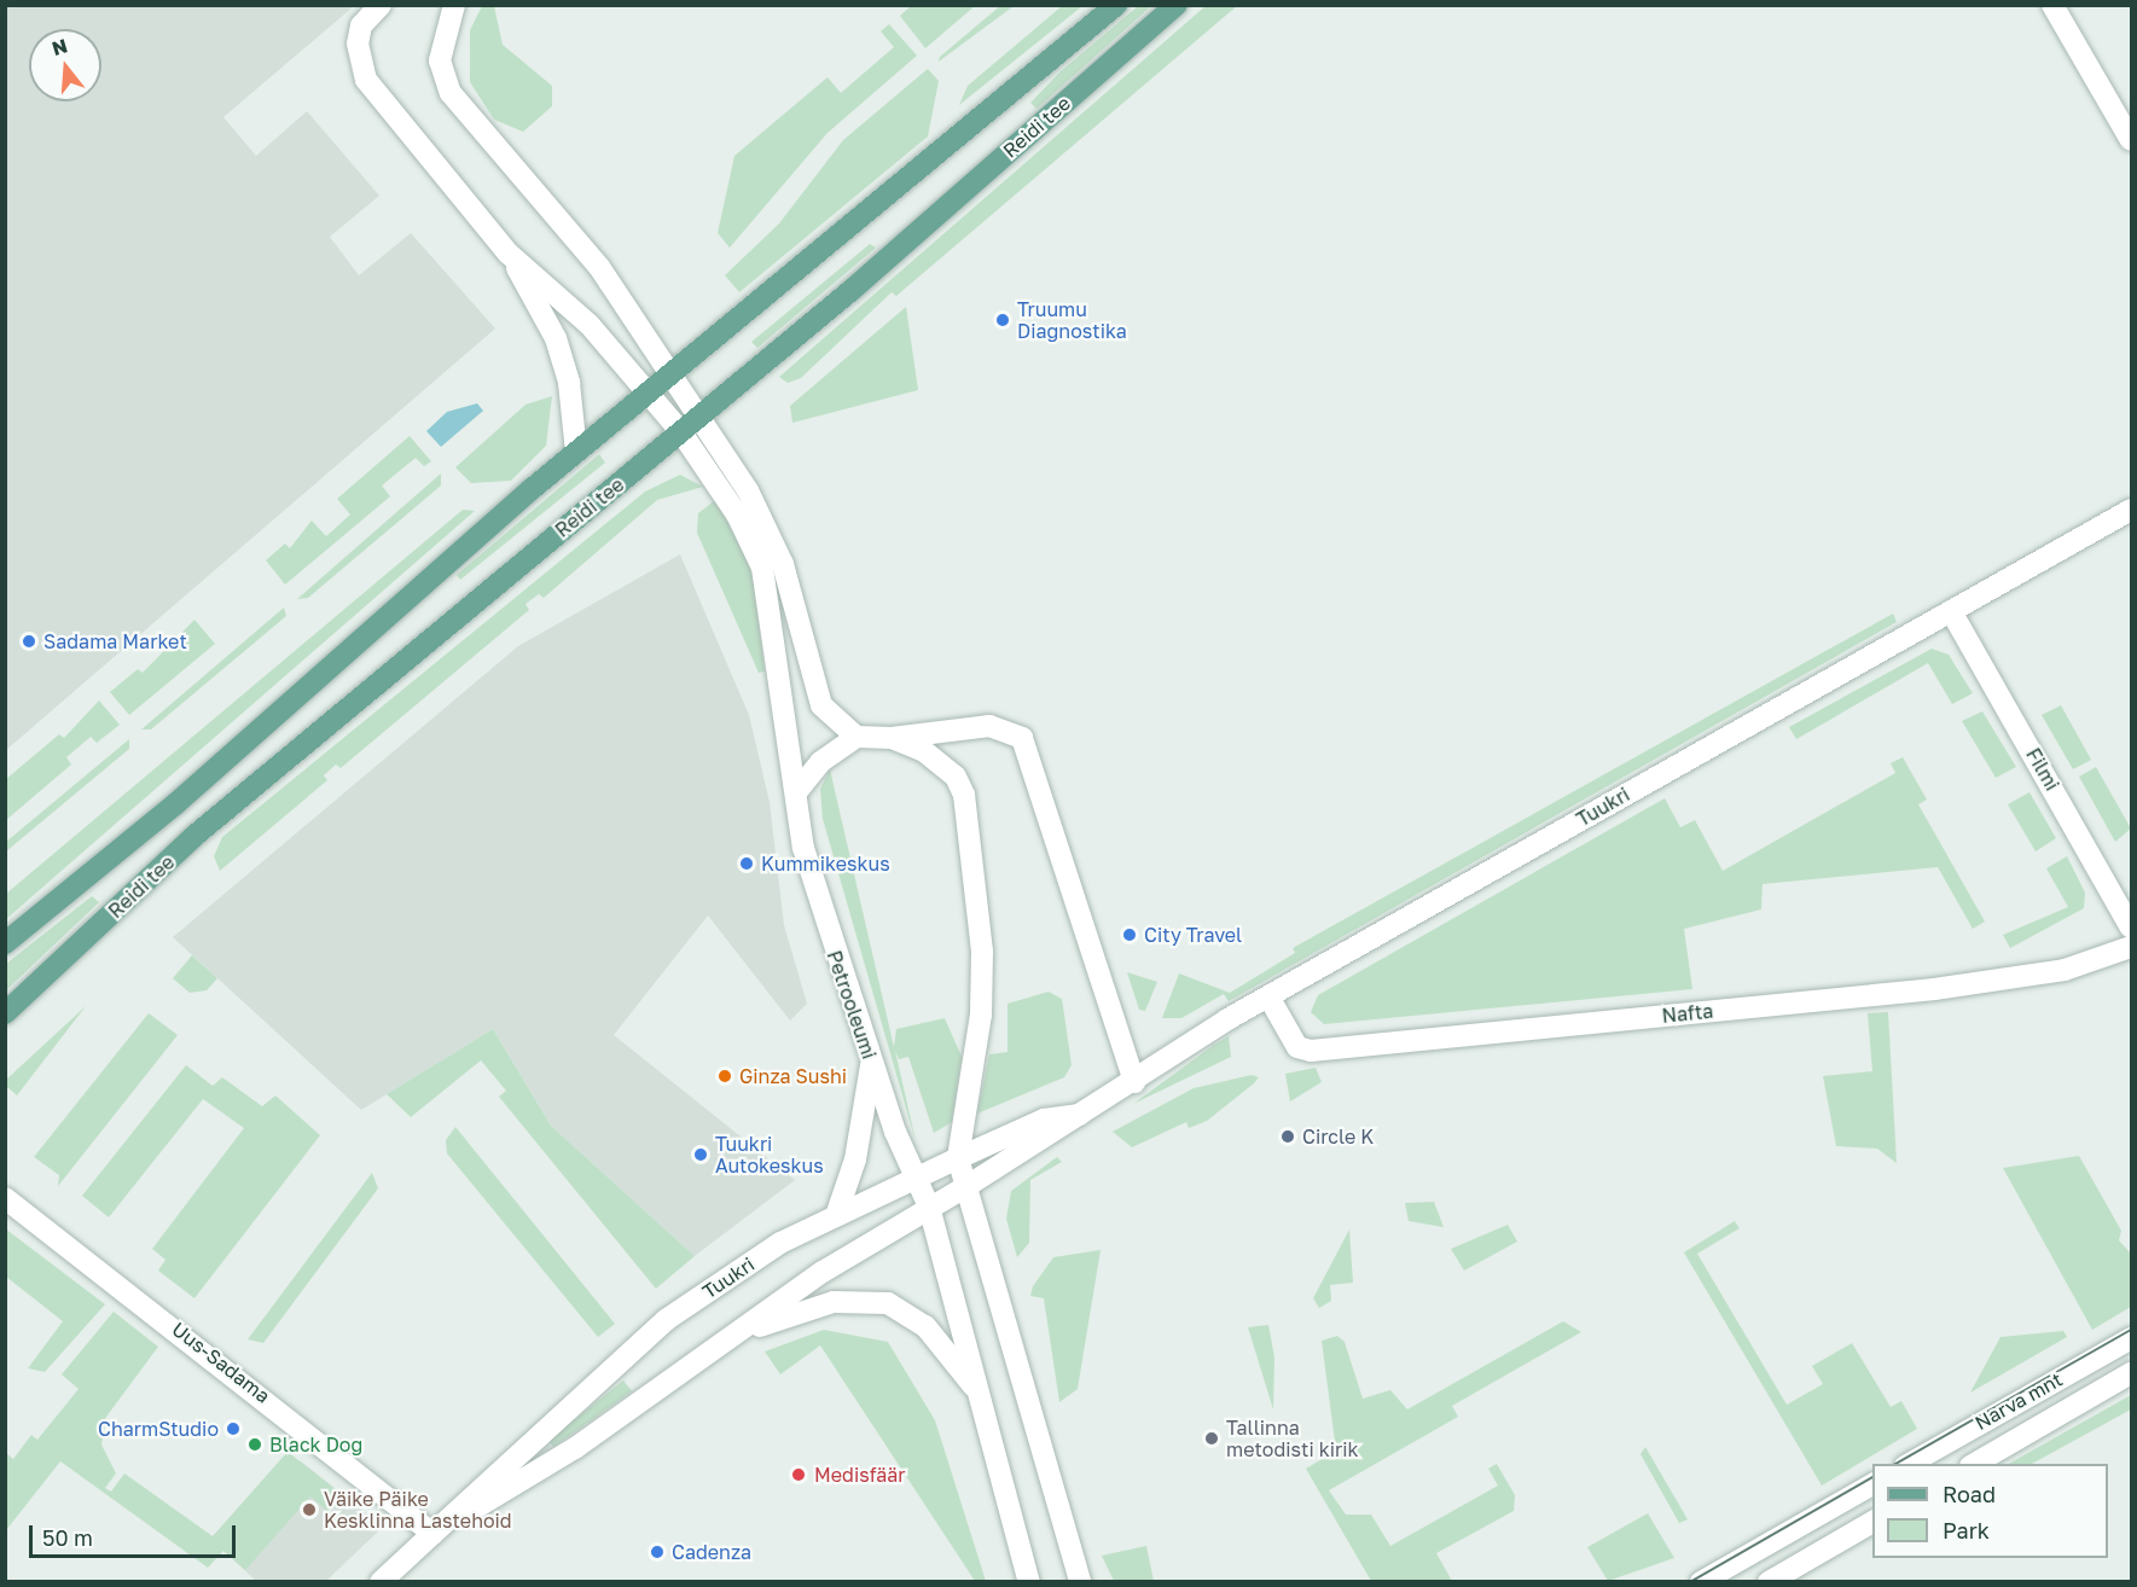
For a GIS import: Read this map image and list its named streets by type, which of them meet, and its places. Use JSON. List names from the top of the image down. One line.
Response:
{"streets":{"main road":["Reidi tee"],"street":["Filmi","Tuukri","Petrooleumi","Nafta","Uus-Sadama","Narva mnt"]},"crossings":[["Reidi tee","Petrooleumi"],["Filmi","Tuukri"],["Tuukri","Petrooleumi"],["Tuukri","Nafta"],["Tuukri","Uus-Sadama"]],"places":["Truumu Diagnostika","Sadama Market","Kummikeskus","City Travel","Ginza Sushi","Circle K","Tuukri Autokeskus","CharmStudio","Tallinna metodisti kirik","Black Dog","Medisfäär","Väike Päike Kesklinna Lastehoid","Cadenza"],"legend":["Road","Park"],"scale_bar":"50 m","north":"top"}
